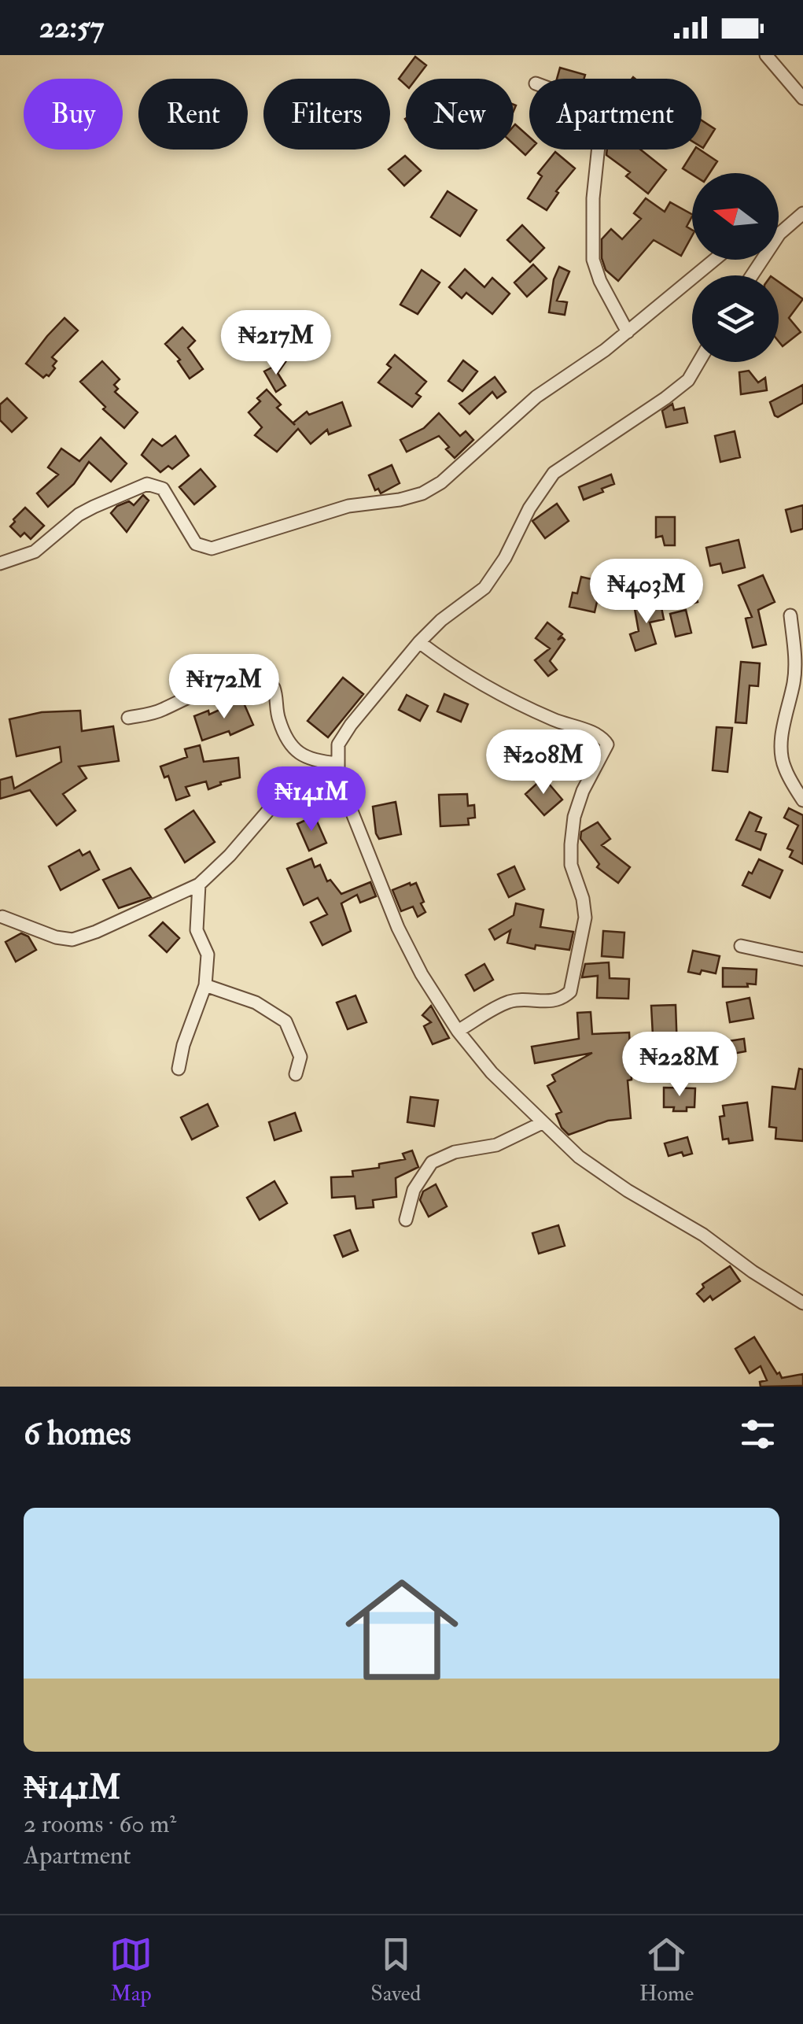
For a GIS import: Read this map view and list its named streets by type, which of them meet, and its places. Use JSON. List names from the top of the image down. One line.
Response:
{"north":"left","page":{"status":"22:57","chip":["Buy","Rent","Filters","New","Apartment"],"price":["₦217M","₦403M","₦172M","₦208M","₦141M","₦228M"],"heading":"6 homes","list":[{"name":"₦141M","note":"2 rooms · 60 m² · Apartment"}],"tabs":["Map","Saved","Home"]}}
